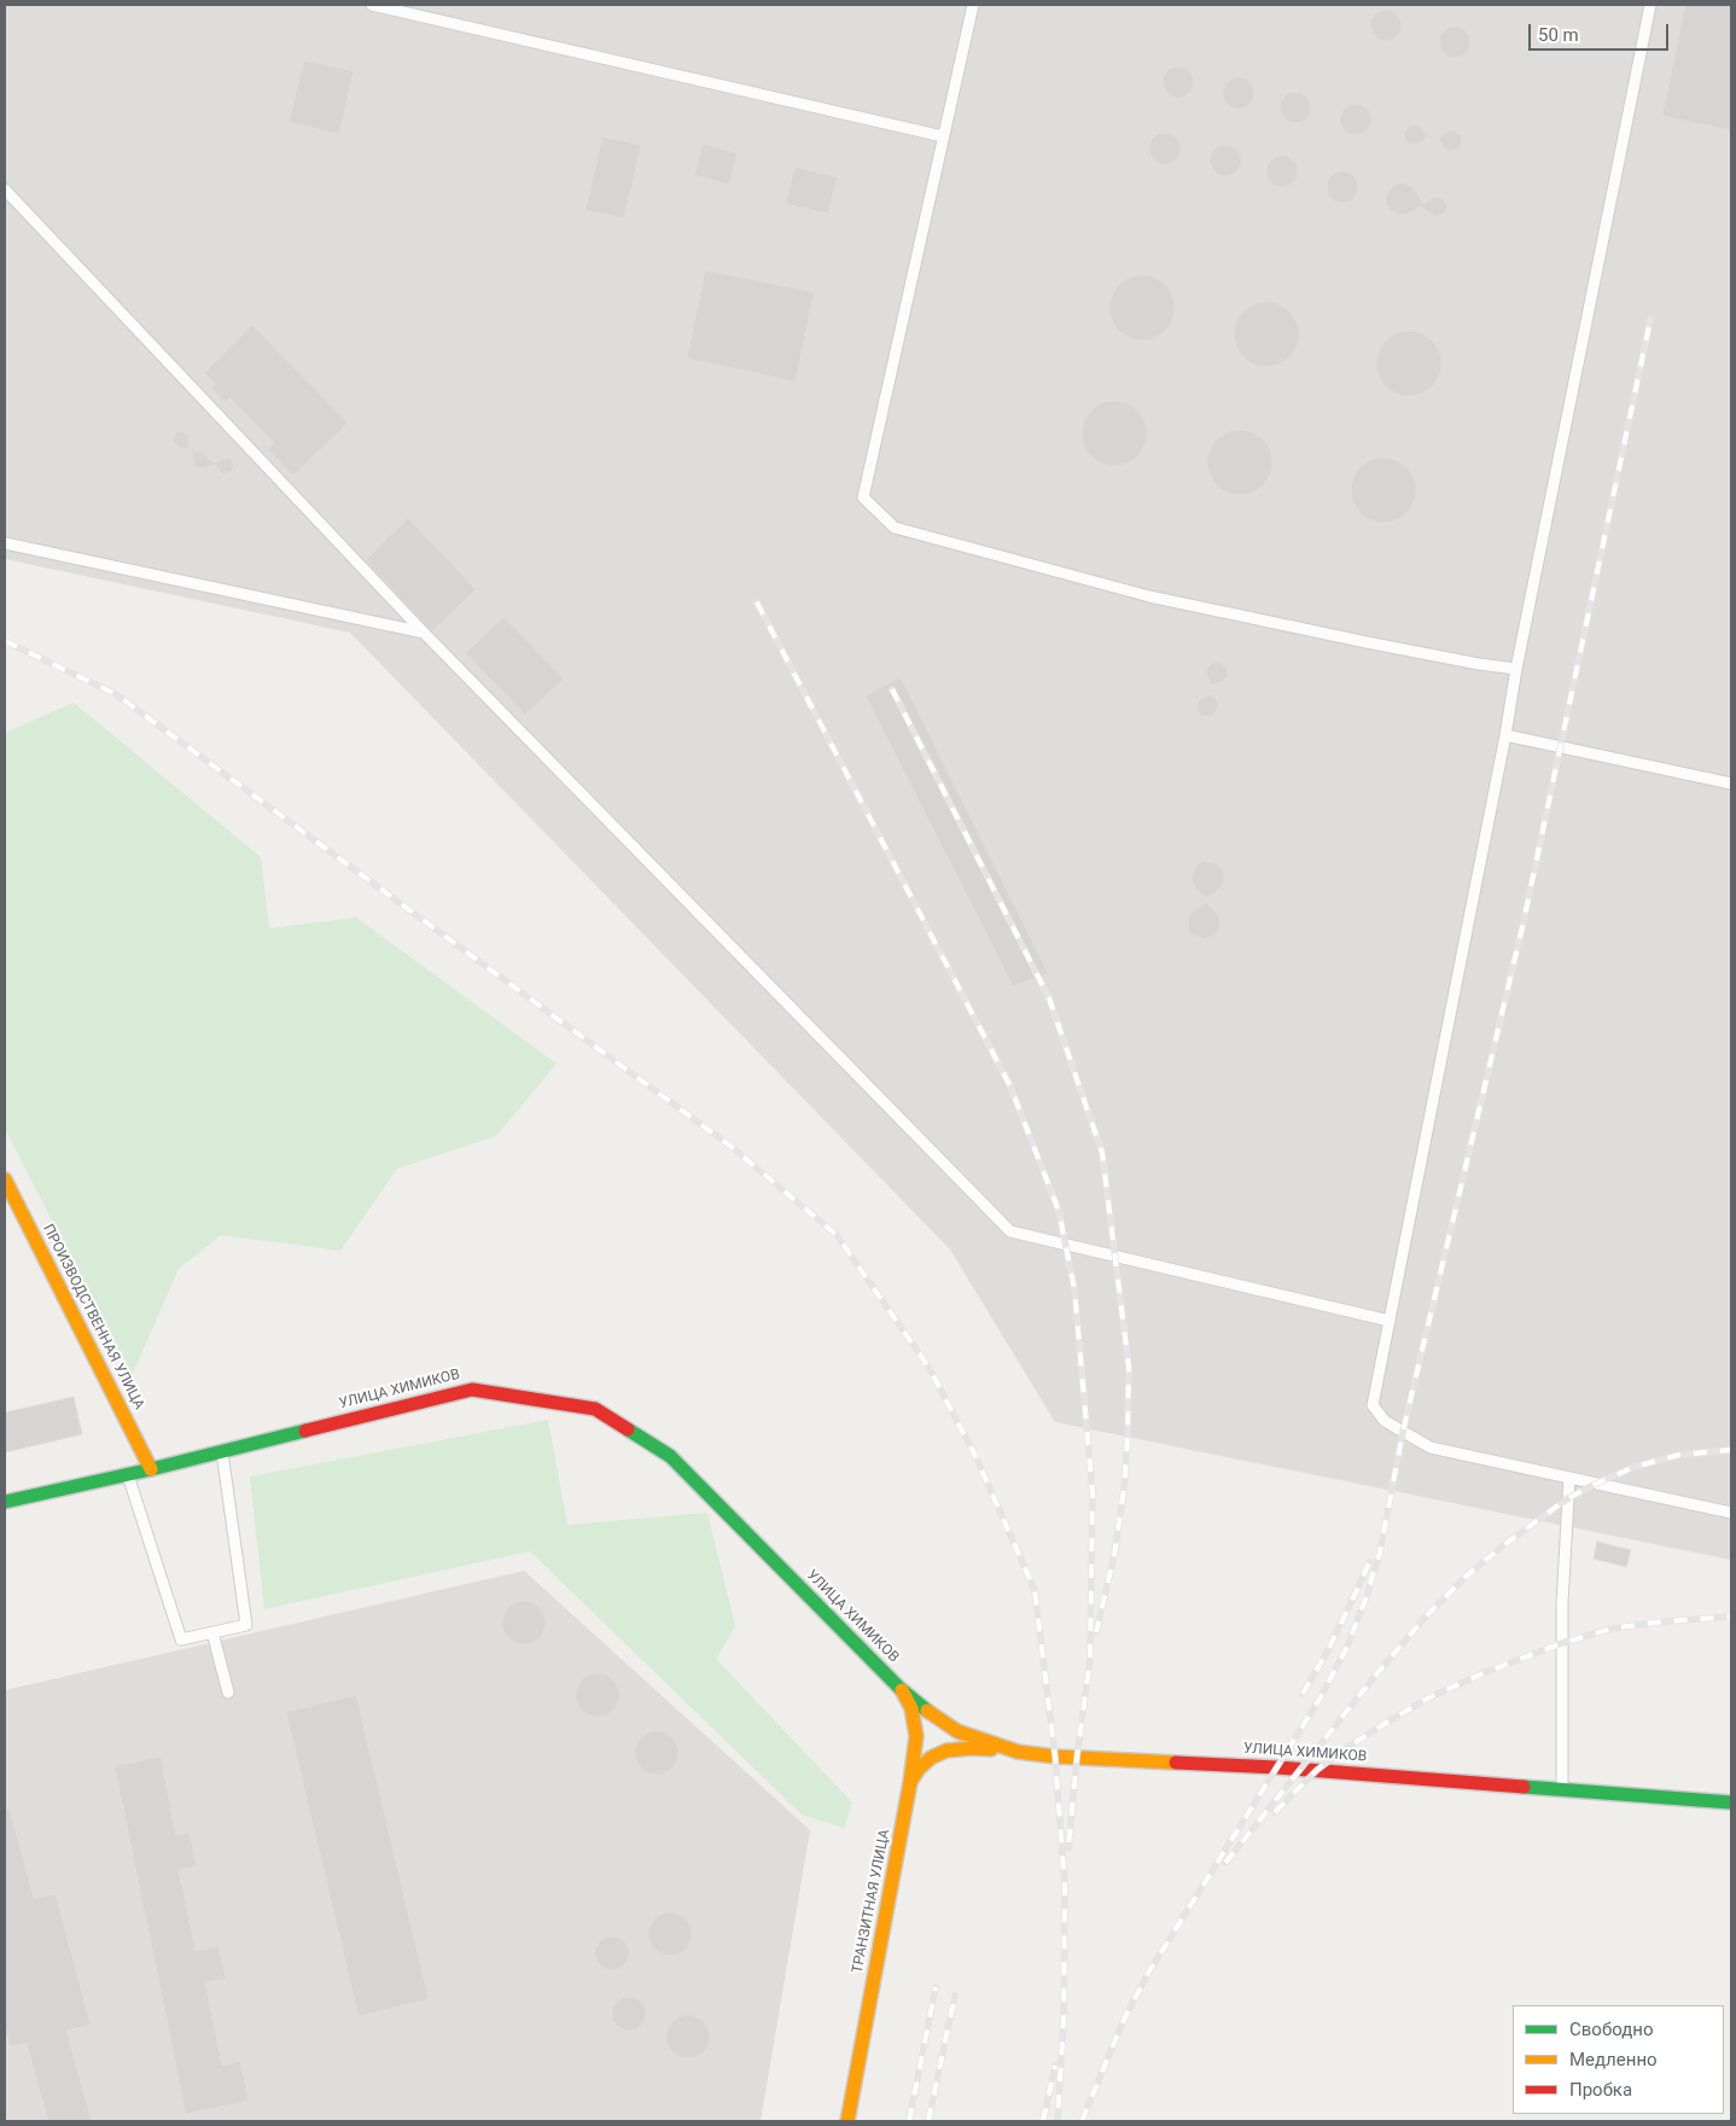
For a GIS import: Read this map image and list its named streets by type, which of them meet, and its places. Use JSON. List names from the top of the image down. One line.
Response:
{"streets":{"street":["ПРОИЗВОДСТВЕННАЯ УЛИЦА","УЛИЦА ХИМИКОВ","ТРАНЗИТНАЯ УЛИЦА"]},"crossings":[["ПРОИЗВОДСТВЕННАЯ УЛИЦА","УЛИЦА ХИМИКОВ"],["УЛИЦА ХИМИКОВ","ТРАНЗИТНАЯ УЛИЦА"]],"legend":["Свободно","Медленно","Пробка"],"scale_bar":"50 m"}
